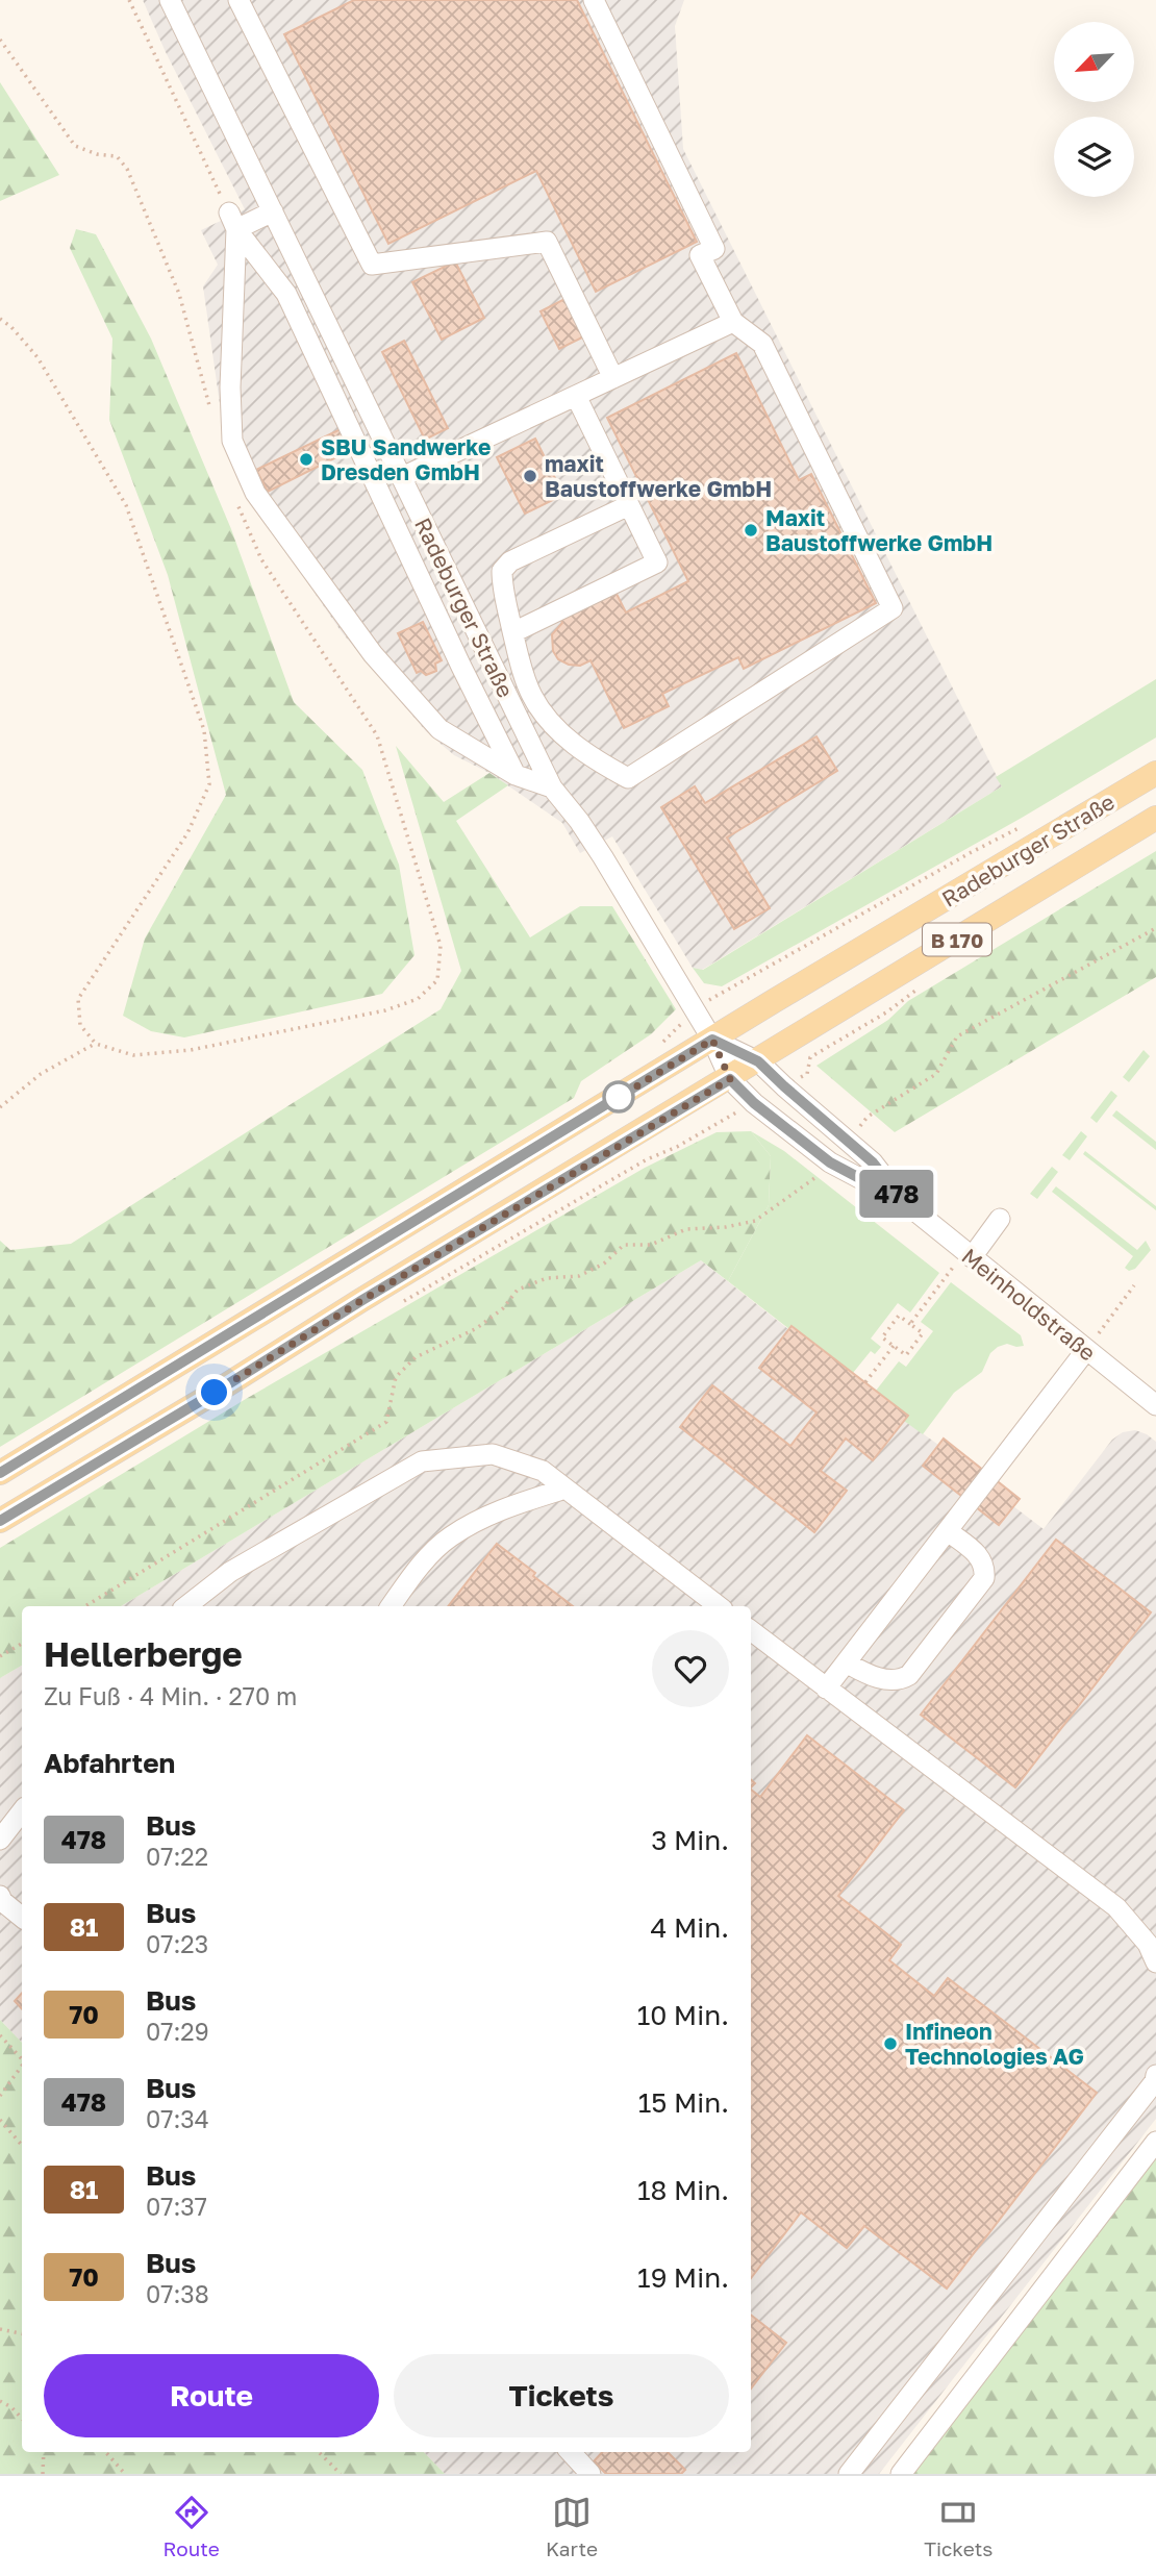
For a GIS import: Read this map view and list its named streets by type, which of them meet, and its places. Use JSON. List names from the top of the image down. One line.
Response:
{"streets":{"main road":["Radeburger Straße","B 170"],"street":["Meinholdstraße"]},"crossings":[["Radeburger Straße","Meinholdstraße"]],"places":["SBU Sandwerke Dresden GmbH","maxit Baustoffwerke GmbH","Maxit Baustoffwerke GmbH","Infineon Technologies AG"],"lines":["bus line 478"],"north":"bottom left","page":{"on_map":"478","heading":[["Hellerberge","Zu Fuß · 4 Min. · 270 m"],"Abfahrten"],"list":[{"mark":"478","name":"Bus","note":"07:22","value":"3 Min."},{"mark":"81","name":"Bus","note":"07:23","value":"4 Min."},{"mark":"70","name":"Bus","note":"07:29","value":"10 Min."},{"mark":"478","name":"Bus","note":"07:34","value":"15 Min."},{"mark":"81","name":"Bus","note":"07:37","value":"18 Min."},{"mark":"70","name":"Bus","note":"07:38","value":"19 Min."}],"buttons":["Route","Tickets"],"tabs":["Route","Karte","Tickets"]}}
